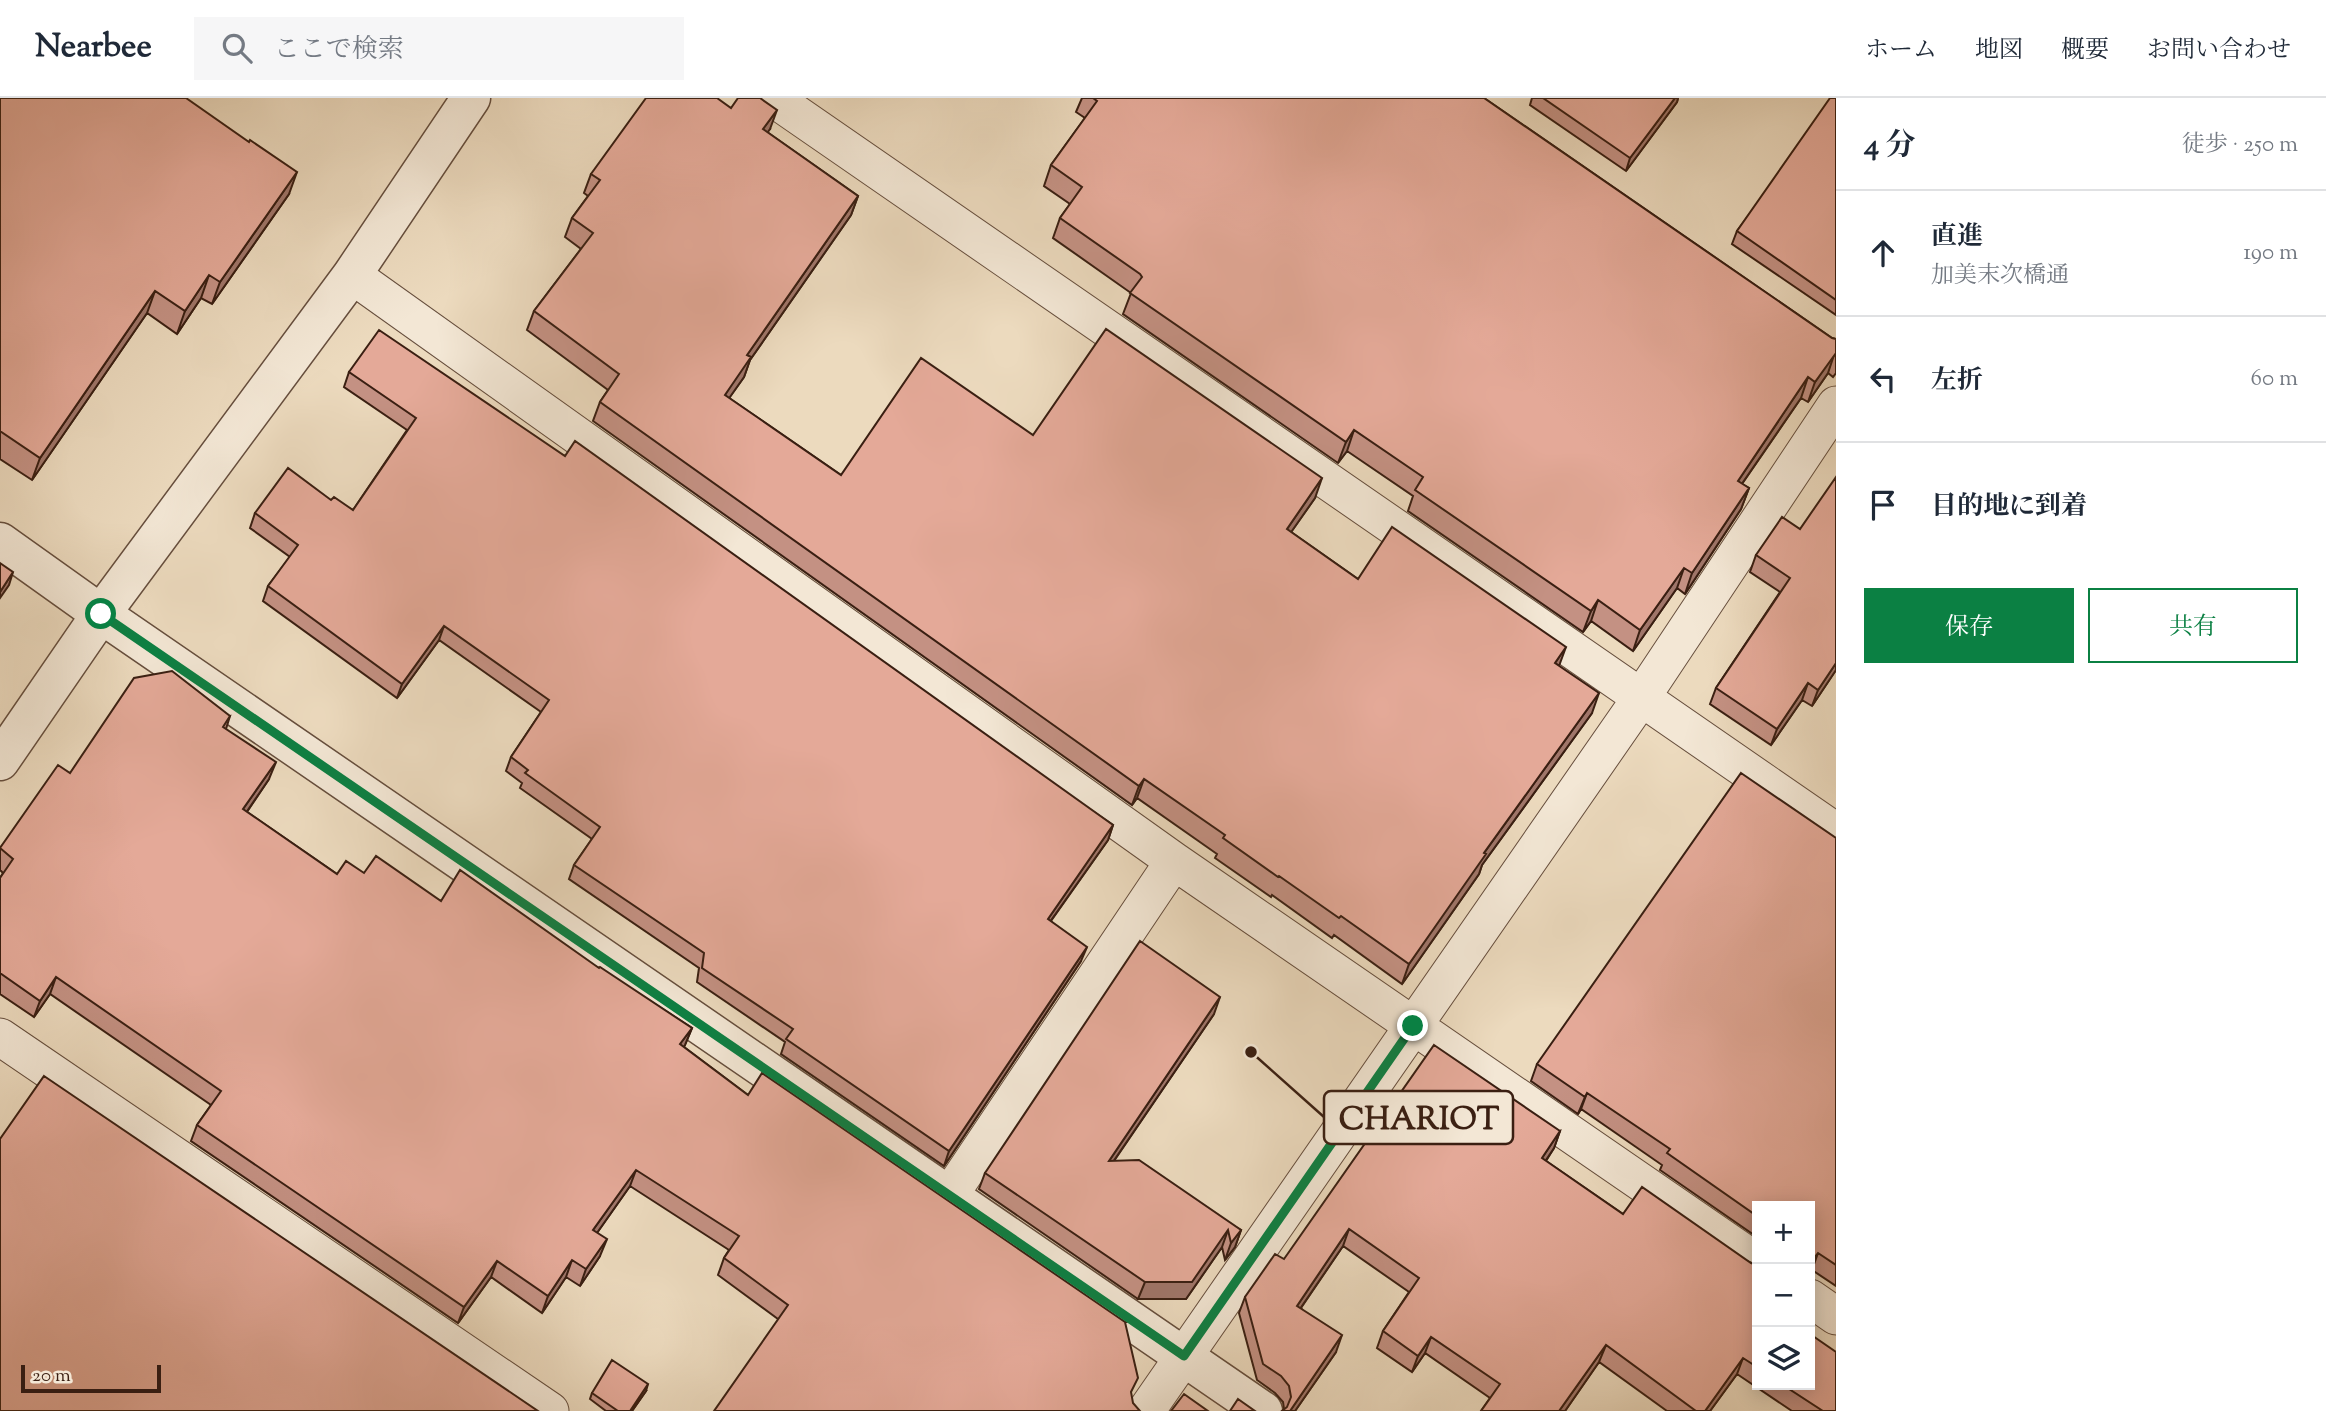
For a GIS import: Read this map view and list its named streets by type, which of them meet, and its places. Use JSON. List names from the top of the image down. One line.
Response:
{"places":["CHARIOT"],"scale_bar":"20 m","page":{"header":"Nearbee","search":"ここで検索","nav":["ホーム","地図","概要","お問い合わせ"],"heading":["4 分","徒歩 · 250 m"],"list":[["直進","加美末次橋通","190 m"],["左折","60 m"],"目的地に到着"],"buttons":["保存","共有"],"map_buttons":["+","−"],"scale":"20 m"}}
